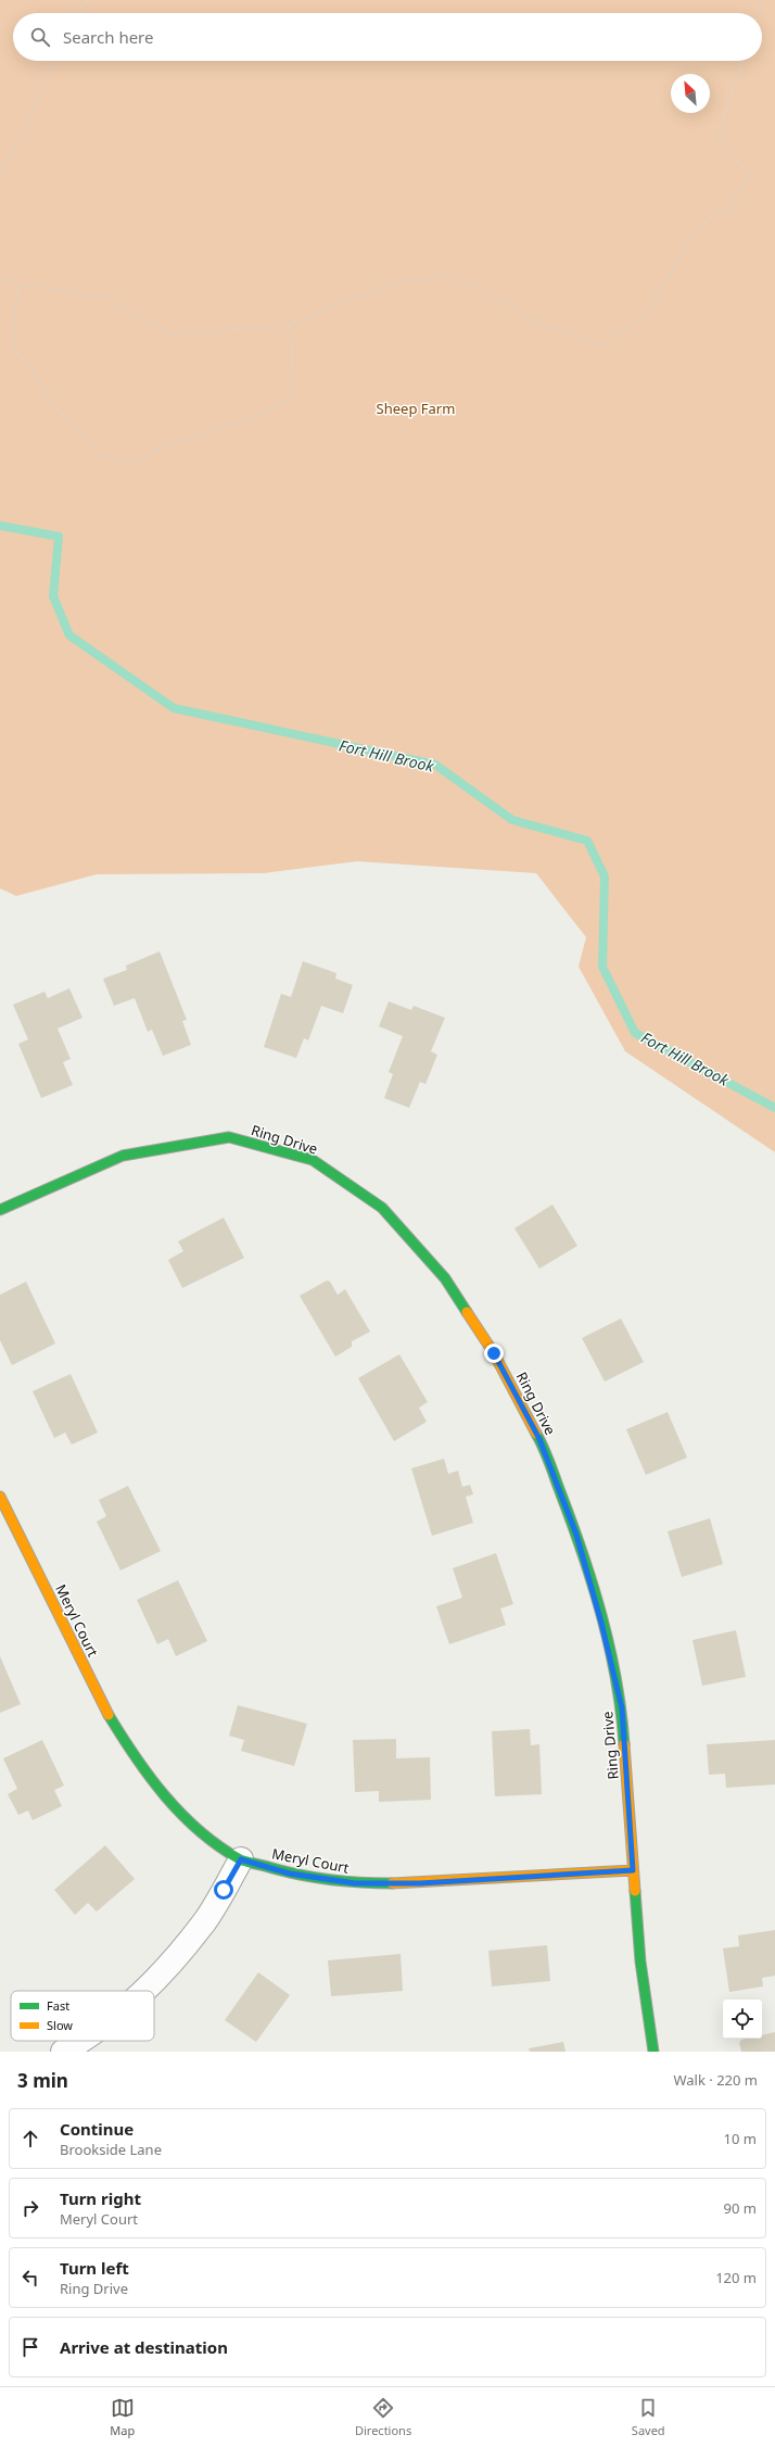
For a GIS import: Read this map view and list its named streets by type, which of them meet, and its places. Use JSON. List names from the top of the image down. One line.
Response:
{"streets":{"street":["Ring Drive","Meryl Court"]},"crossings":[["Ring Drive","Meryl Court"]],"water":["Fort Hill Brook"],"parks":["Sheep Farm"],"legend":["Fast","Slow"],"north":"top left","page":{"search":"Search here","heading":["3 min","Walk · 220 m"],"list":[["Continue","Brookside Lane","10 m"],["Turn right","Meryl Court","90 m"],["Turn left","Ring Drive","120 m"],"Arrive at destination"],"nav":["Map","Directions","Saved"]}}
